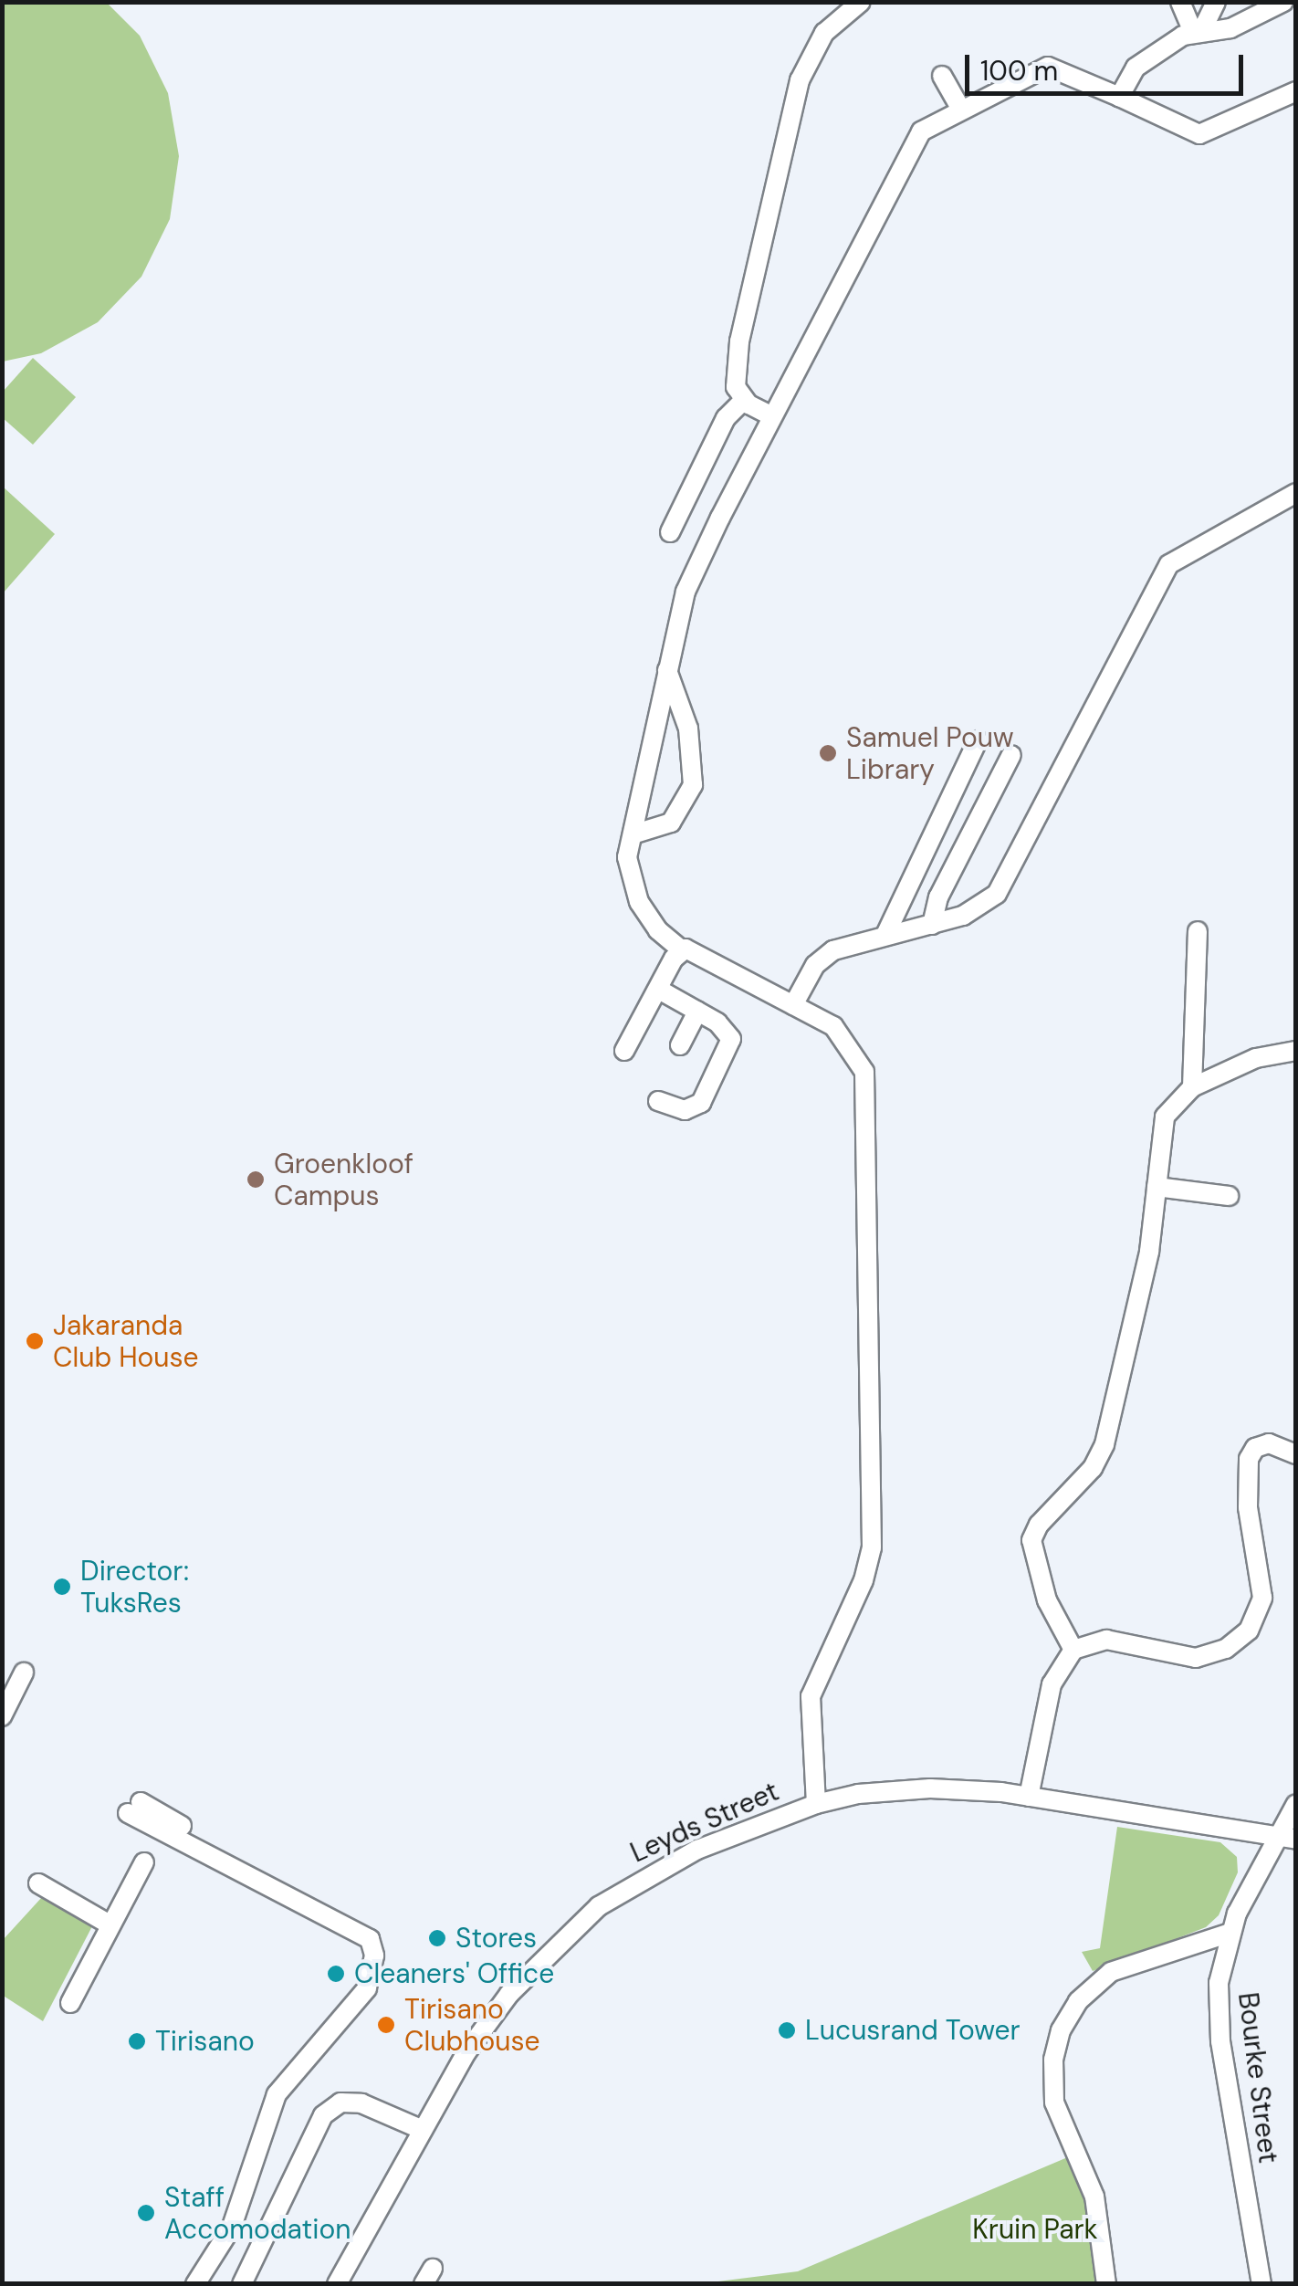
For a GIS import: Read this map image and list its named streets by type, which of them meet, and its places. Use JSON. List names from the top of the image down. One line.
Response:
{"streets":{"street":["Leyds Street","Bourke Street"]},"crossings":[["Leyds Street","Bourke Street"]],"parks":["Kruin Park"],"places":["Samuel Pouw Library","Groenkloof Campus","Jakaranda Club House","Director: TuksRes","Stores","Cleaners' Office","Tirisano Clubhouse","Lucusrand Tower","Tirisano","Staff Accomodation"],"scale_bar":"100 m"}
